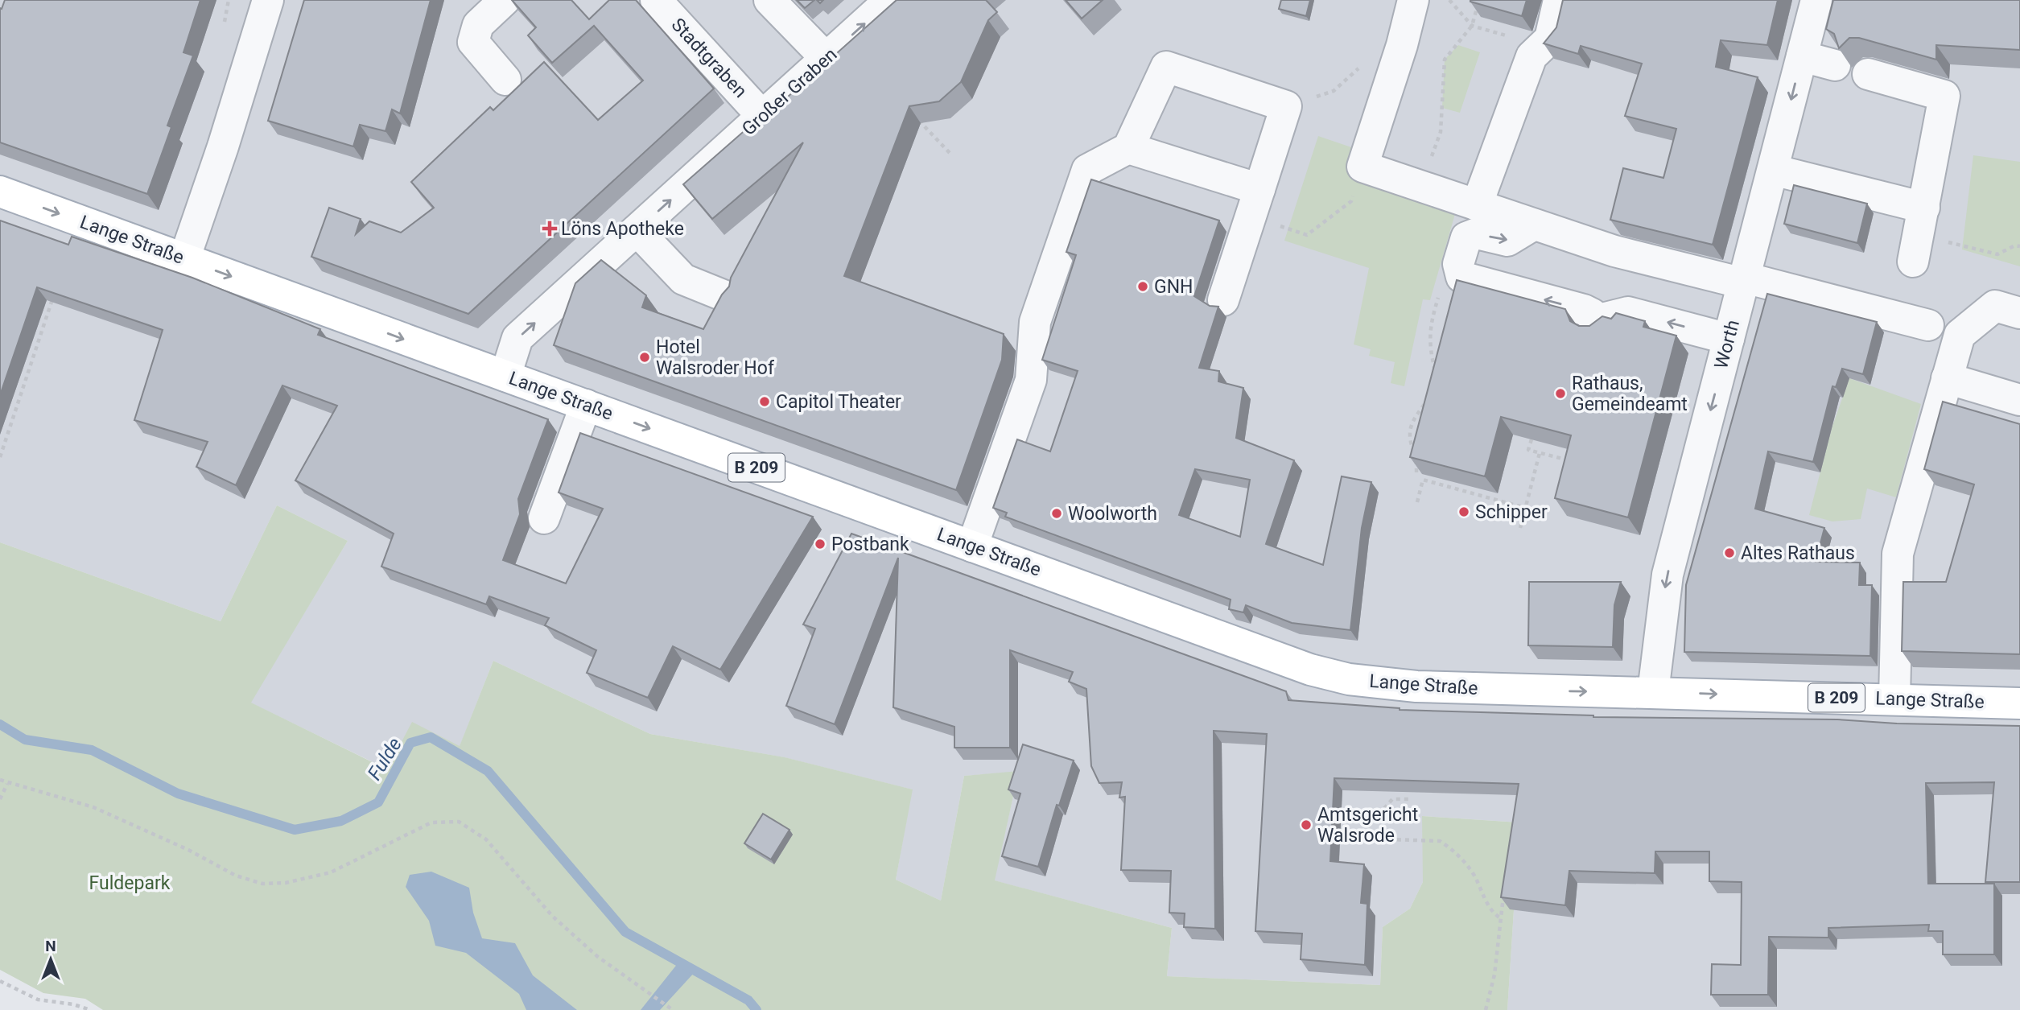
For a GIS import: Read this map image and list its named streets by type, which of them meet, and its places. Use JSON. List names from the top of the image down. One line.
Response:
{"streets":{"main road":["Lange Straße","B 209"],"street":["Stadtgraben","Großer Graben","Worth"]},"crossings":[["Stadtgraben","Großer Graben"],["Großer Graben","Lange Straße"],["Lange Straße","Worth"]],"one_way":["Großer Graben","Lange Straße"],"water":["Fulde"],"parks":["Fuldepark"],"places":{"health":["Löns Apotheke"],"other":["GNH","Hotel Walsroder Hof","Rathaus, Gemeindeamt","Capitol Theater","Schipper","Woolworth","Postbank","Altes Rathaus","Amtsgericht Walsrode"]},"north":"top"}
